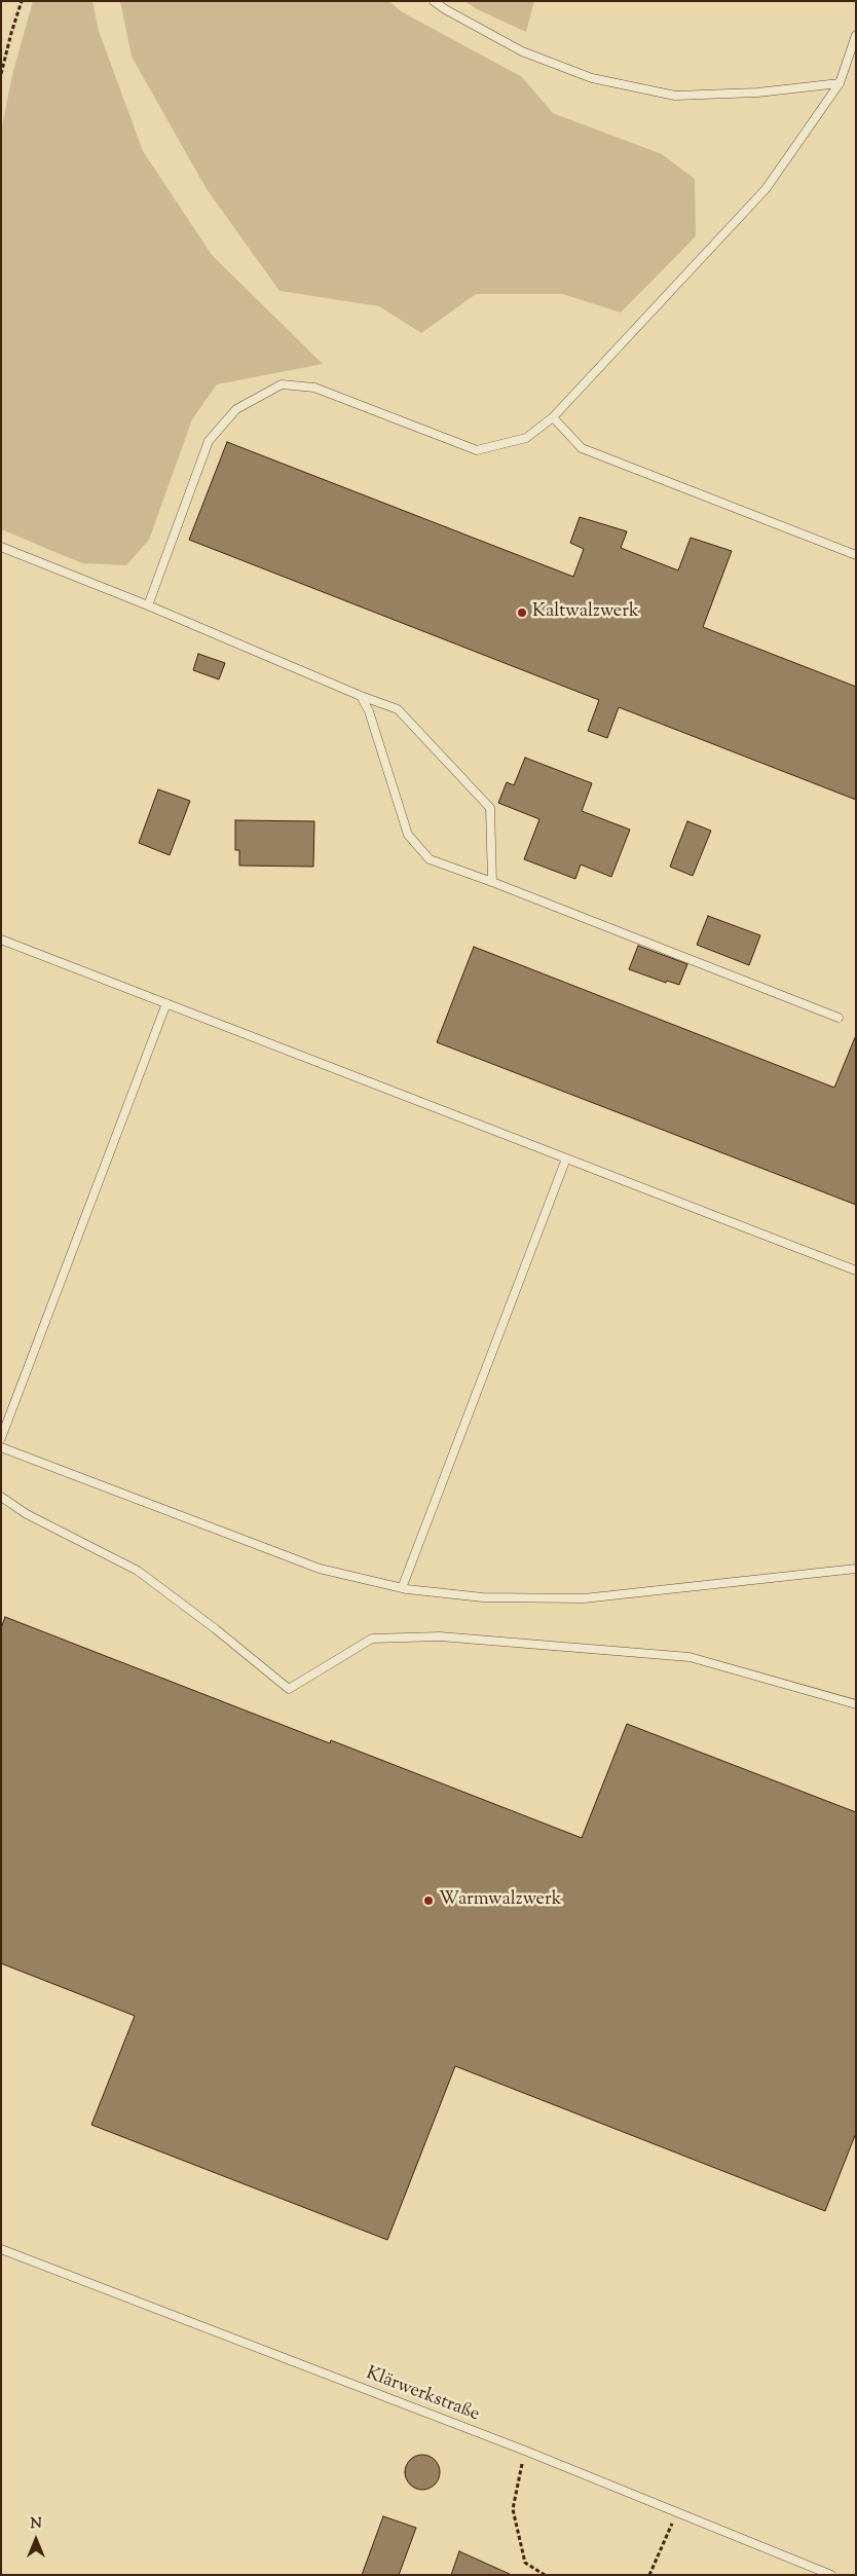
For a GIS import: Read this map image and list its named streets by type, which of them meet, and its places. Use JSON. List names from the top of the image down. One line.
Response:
{"streets":{"lane":["Klärwerkstraße"]},"places":["Kaltwalzwerk","Warmwalzwerk"],"north":"top"}
